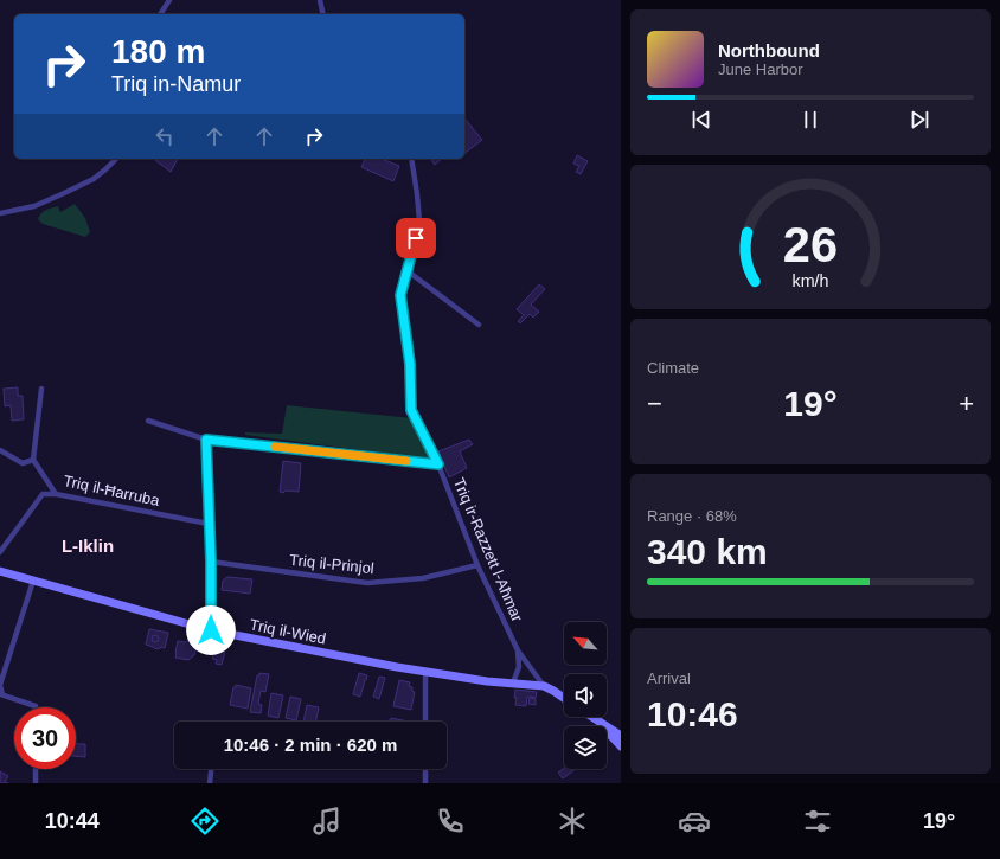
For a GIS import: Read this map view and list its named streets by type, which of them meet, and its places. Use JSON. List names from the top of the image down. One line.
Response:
{"streets":{"street":["Triq il-Ħarruba","Triq ir-Razzett l-Aħmar","Triq il-Prinjol","Triq il-Wied"]},"crossings":[["Triq ir-Razzett l-Aħmar","Triq il-Prinjol"],["Triq ir-Razzett l-Aħmar","Triq il-Wied"]],"districts":["L-Iklin"],"north":"top left","page":{"turn":["180 m","Triq in-Namur"],"song":["Northbound","June Harbor"],"tile":["Climate",["Range · 68%","340 km"],["Arrival","10:46"]],"heat":["−","19°","+"],"limit":"30","trip":"10:46 · 2 min · 620 m","tabs":["10:44","19°"],"gauge":["26","km/h"]}}
